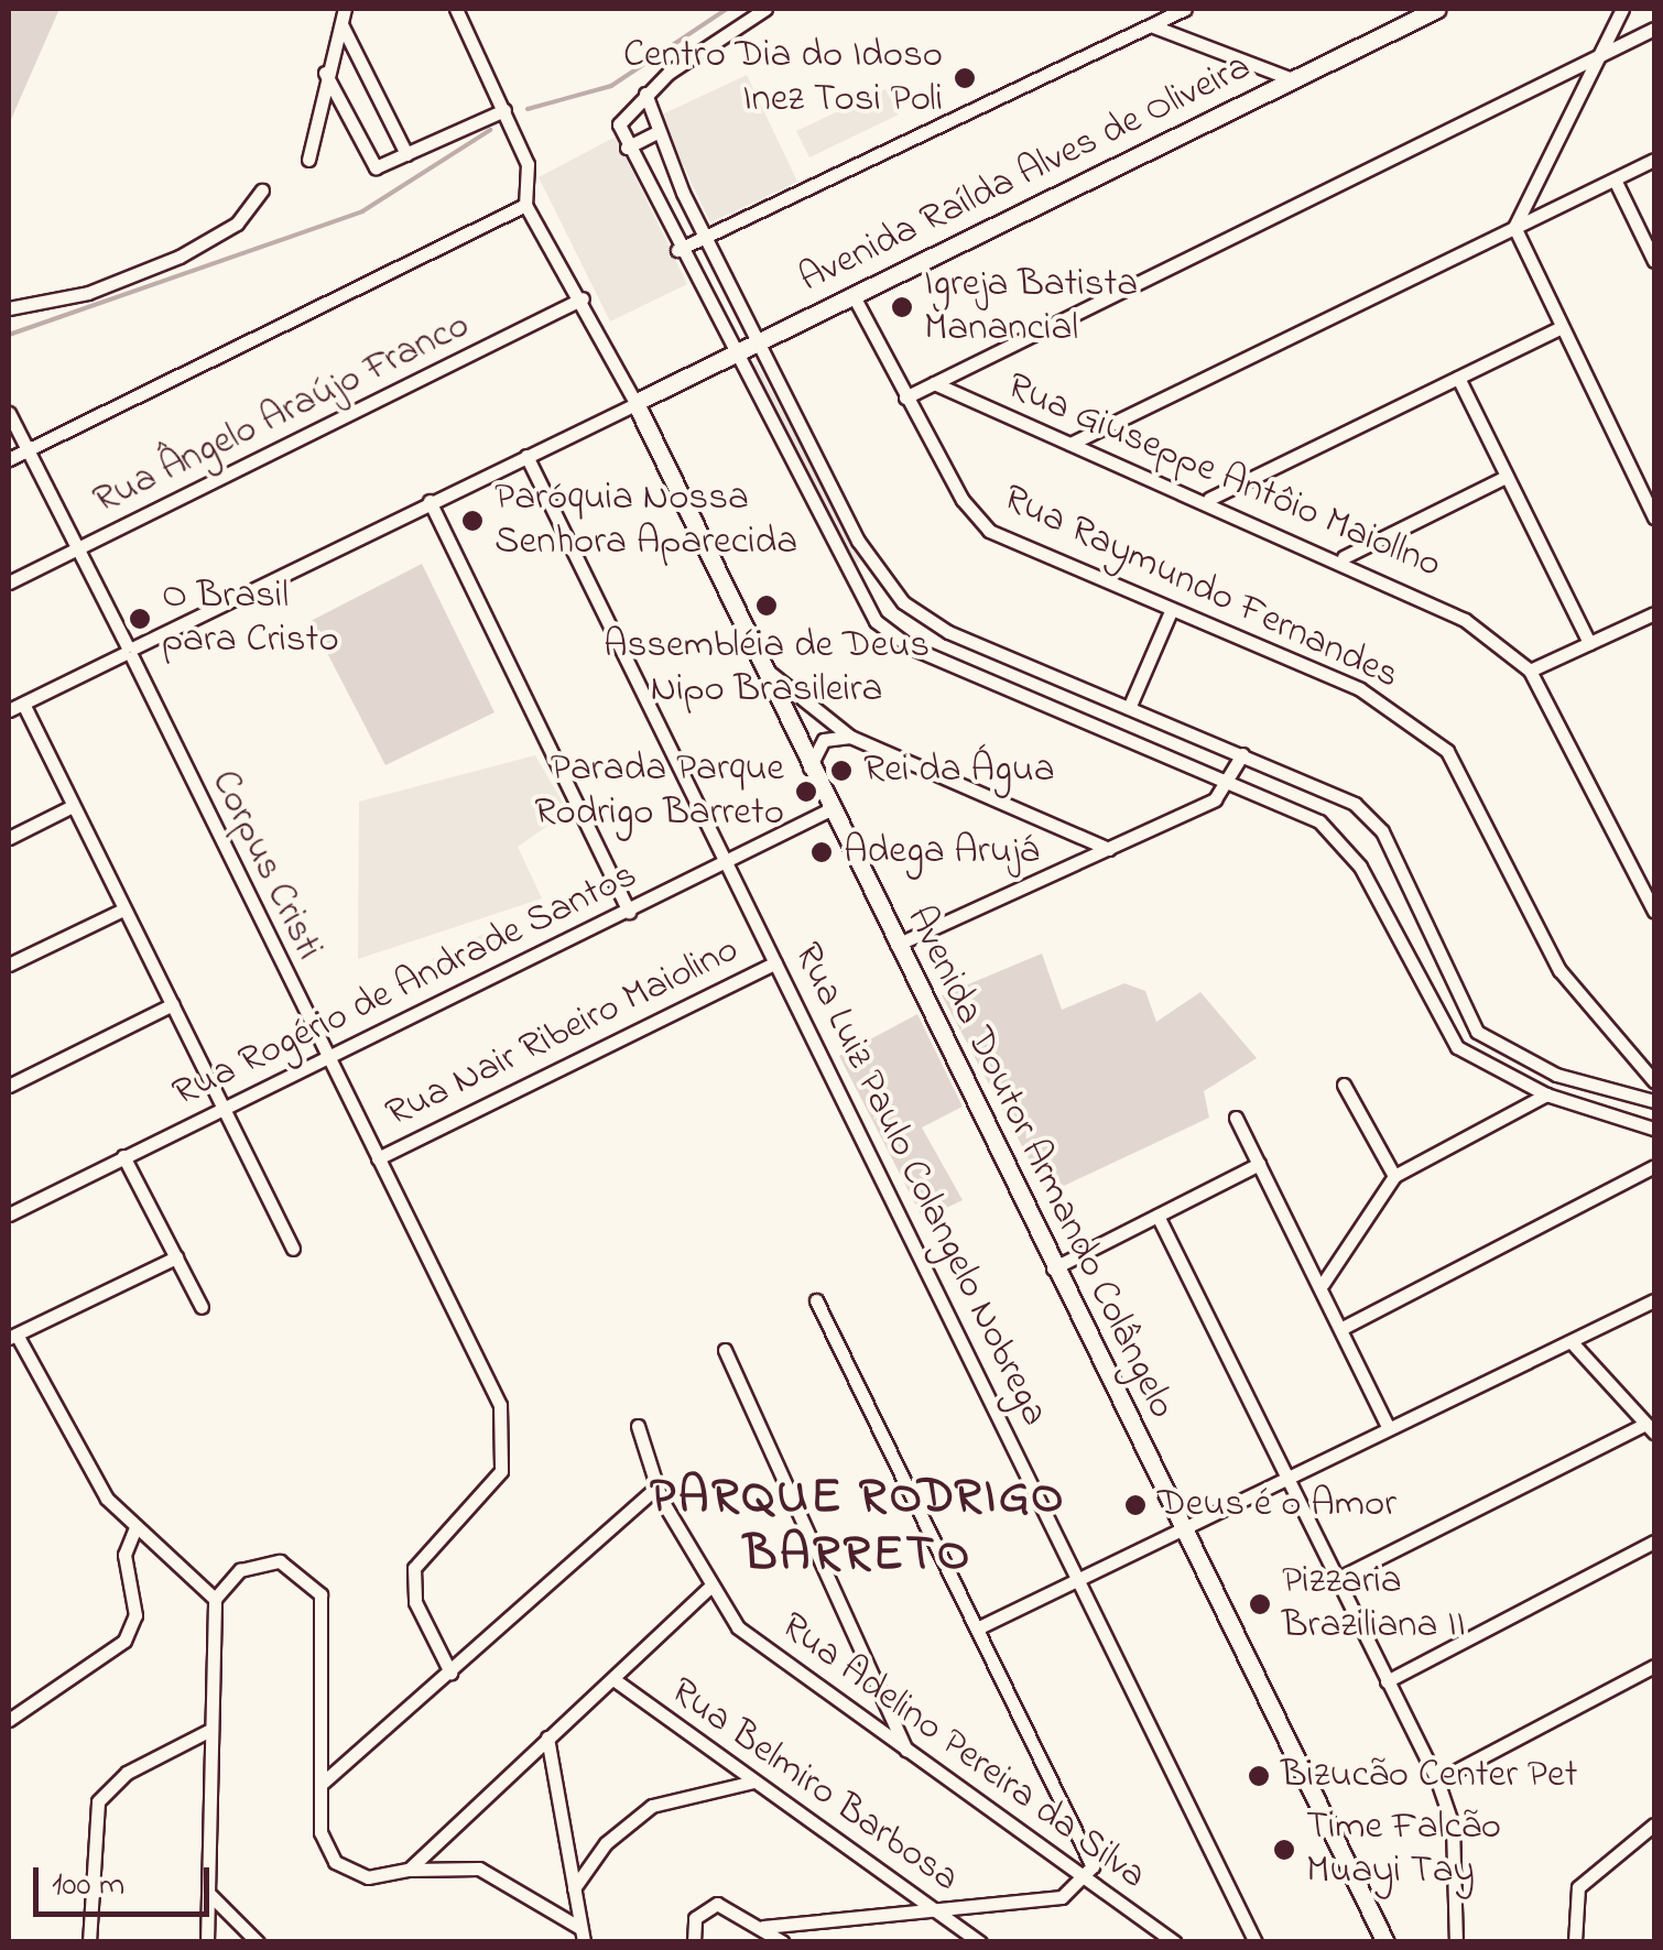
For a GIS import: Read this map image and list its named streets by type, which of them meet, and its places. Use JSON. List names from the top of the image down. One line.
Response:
{"streets":{"street":["Avenida Raílda Alves de Oliveira","Rua Ângelo Araújo Franco","Rua Giuseppe Antôio Maiollno","Rua Raymundo Fernandes","Corpus Cristi","Rua Rogério de Andrade Santos","Rua Nair Ribeiro Maiolino","Avenida Doutor Armando Colângelo","Rua Luiz Paulo Colangelo Nobrega","Rua Adelino Pereira da Silva","Rua Belmiro Barbosa"]},"crossings":[["Avenida Raílda Alves de Oliveira","Rua Raymundo Fernandes"],["Avenida Raílda Alves de Oliveira","Corpus Cristi"],["Avenida Raílda Alves de Oliveira","Avenida Doutor Armando Colângelo"],["Avenida Raílda Alves de Oliveira","Rua Luiz Paulo Colangelo Nobrega"],["Rua Ângelo Araújo Franco","Corpus Cristi"],["Rua Ângelo Araújo Franco","Avenida Doutor Armando Colângelo"],["Corpus Cristi","Rua Rogério de Andrade Santos"],["Corpus Cristi","Rua Nair Ribeiro Maiolino"],["Rua Rogério de Andrade Santos","Avenida Doutor Armando Colângelo"],["Rua Rogério de Andrade Santos","Rua Luiz Paulo Colangelo Nobrega"],["Rua Nair Ribeiro Maiolino","Rua Luiz Paulo Colangelo Nobrega"]],"districts":["PARQUE RODRIGO BARRETO"],"places":["Centro Dia do Idoso Inez Tosi Poli","Igreja Batista Manancial","Paróquia Nossa Senhora Aparecida","Assembléia de Deus Nipo Brasileira","O Brasil para Cristo","Rei da Água","Parada Parque Rodrigo Barreto","Adega Arujá","Deus é o Amor","Pizzaria Braziliana II","Bizucão Center Pet","Time Falcão Muayi Tay"],"scale_bar":"100 m"}
